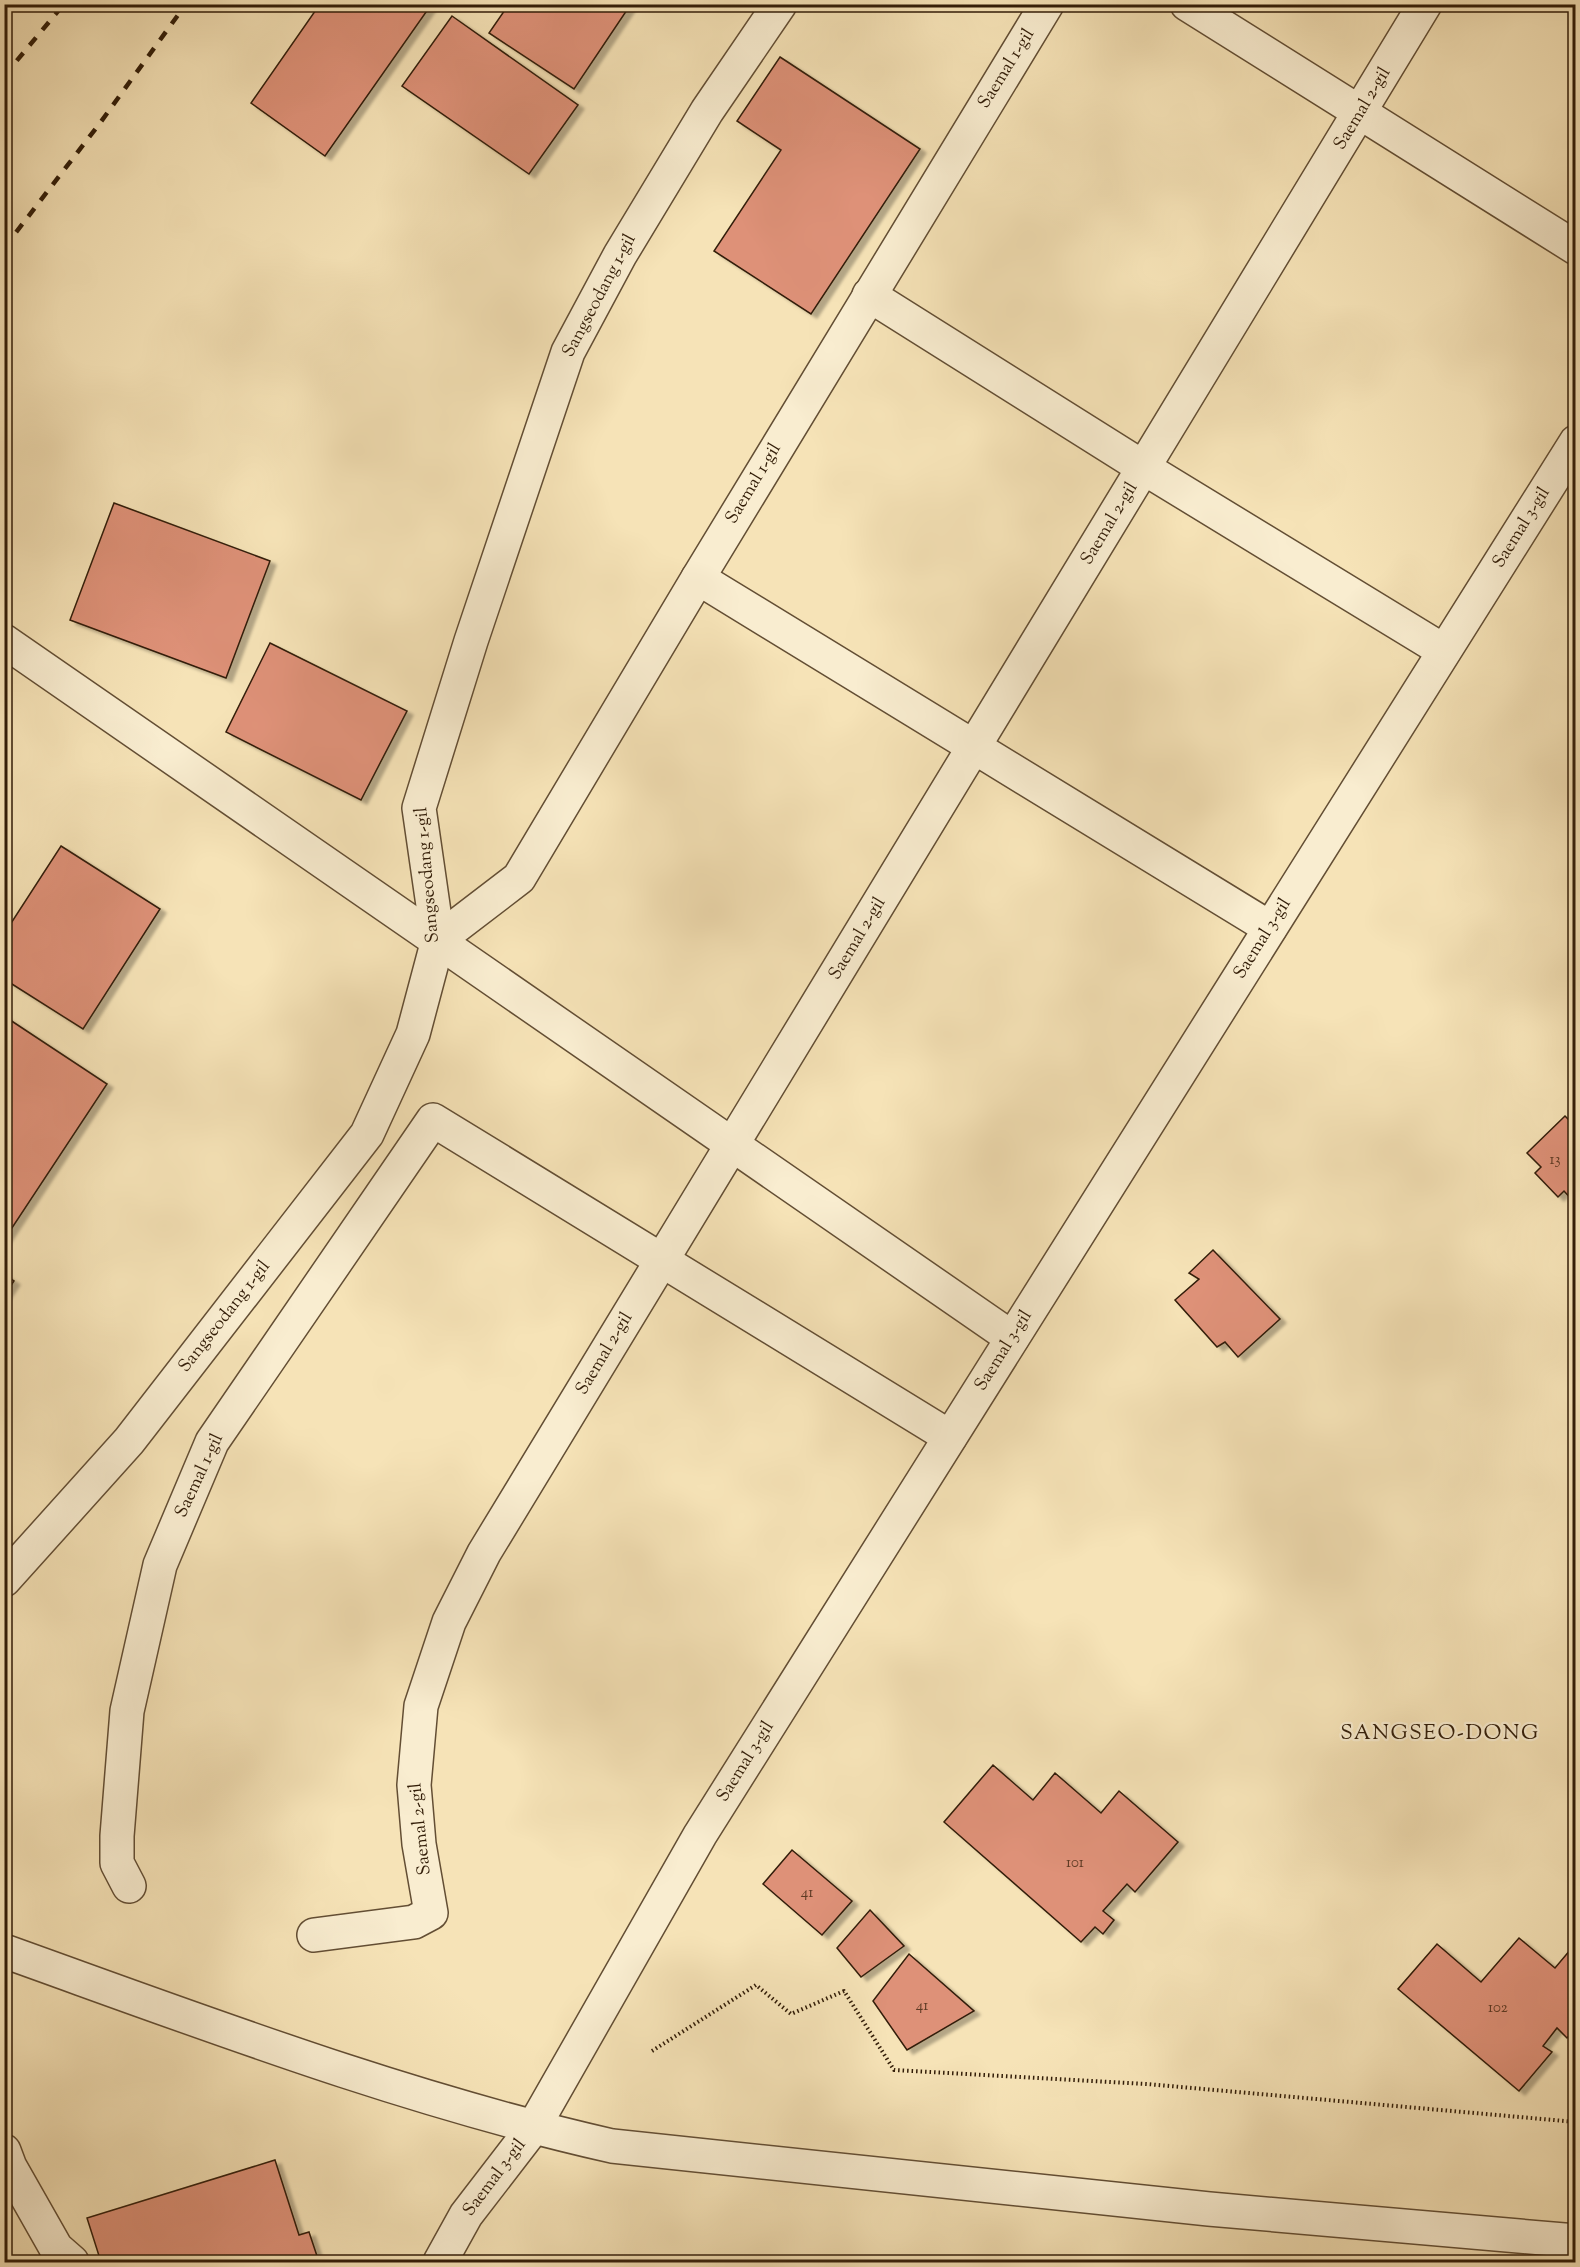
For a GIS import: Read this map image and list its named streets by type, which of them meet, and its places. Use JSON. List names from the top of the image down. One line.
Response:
{"streets":{"street":["Saemal 1-gil","Saemal 2-gil","Sangseodang 1-gil","Saemal 3-gil"]},"crossings":[["Saemal 1-gil","Saemal 2-gil"],["Saemal 1-gil","Sangseodang 1-gil"]],"districts":["SANGSEO-DONG"],"house_numbers":["13","101","41","41","102"]}
